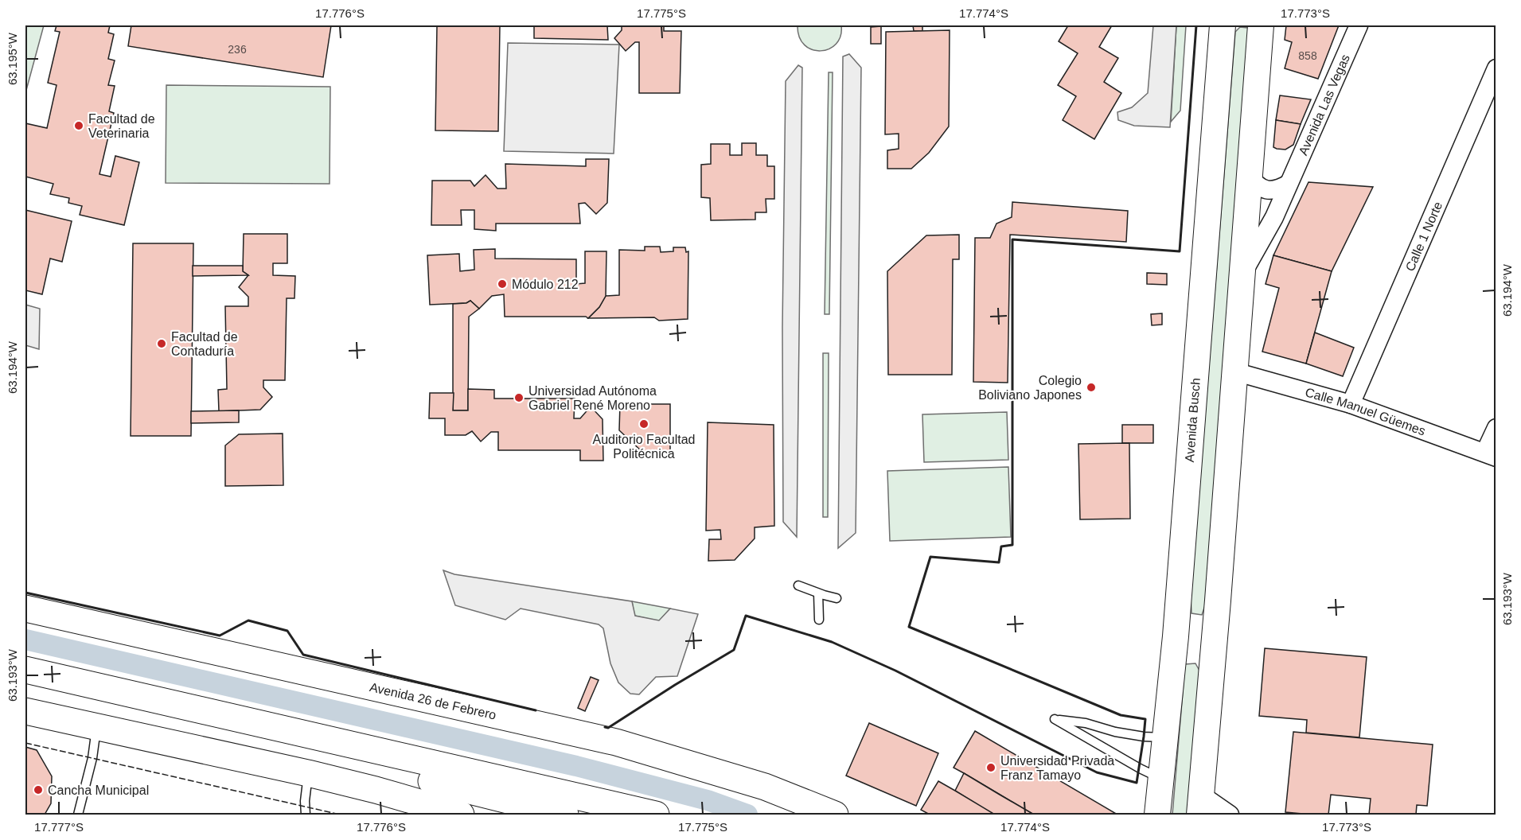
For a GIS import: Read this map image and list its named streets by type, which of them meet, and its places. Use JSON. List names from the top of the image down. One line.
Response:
{"streets":{"main road":["Avenida Busch","Avenida 26 de Febrero"],"street":["Avenida Las Vegas","Calle 1 Norte","Calle Manuel Güemes"]},"crossings":[["Calle 1 Norte","Calle Manuel Güemes"]],"places":["Facultad de Veterinaria","Módulo 212","Facultad de Contaduría","Colegio Boliviano Japones","Universidad Autónoma Gabriel René Moreno","Auditorio Facultad Politécnica","Universidad Privada Franz Tamayo","Cancha Municipal"],"house_numbers":["236","858"],"coordinates":["17.776°S","17.775°S","17.774°S","17.773°S","63.195°W","63.194°W","63.193°W","17.777°S"]}
